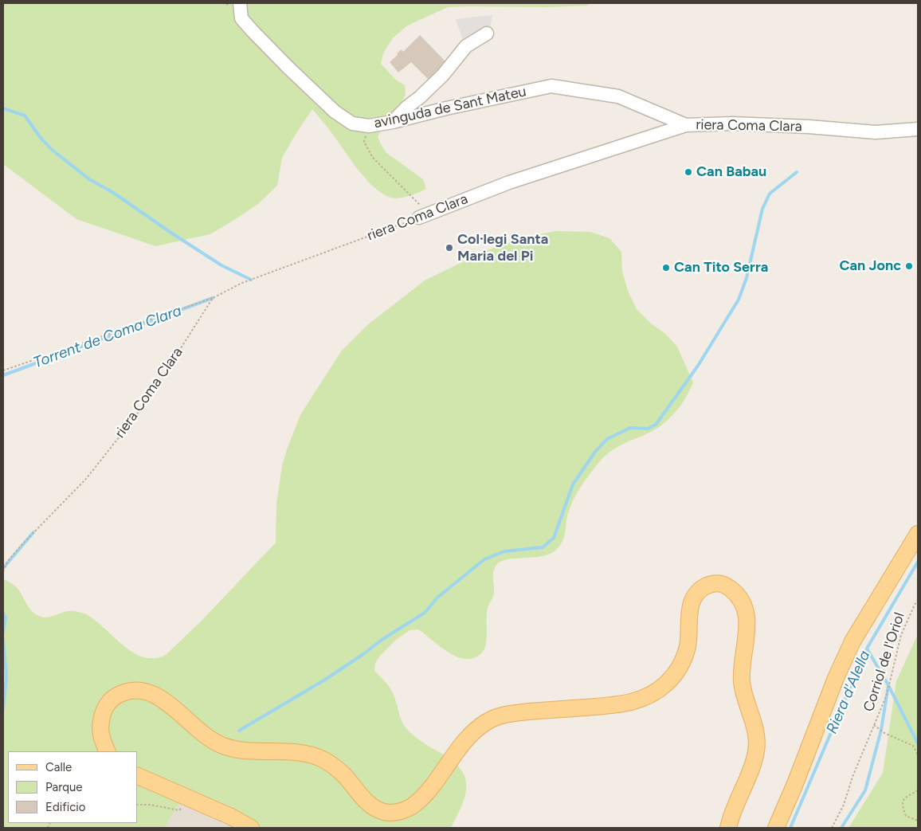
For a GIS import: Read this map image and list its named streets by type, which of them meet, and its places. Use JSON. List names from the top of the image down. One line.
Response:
{"streets":{"street":["avinguda de Sant Mateu","riera Coma Clara"],"path":["Corriol de l'Oriol"]},"crossings":[["avinguda de Sant Mateu","riera Coma Clara"]],"water":["Torrent de Coma Clara","Riera d'Alella"],"places":["Can Babau","Col·legi Santa Maria del Pi","Can Jonc","Can Tito Serra"],"legend":["Calle","Parque","Edificio"]}
